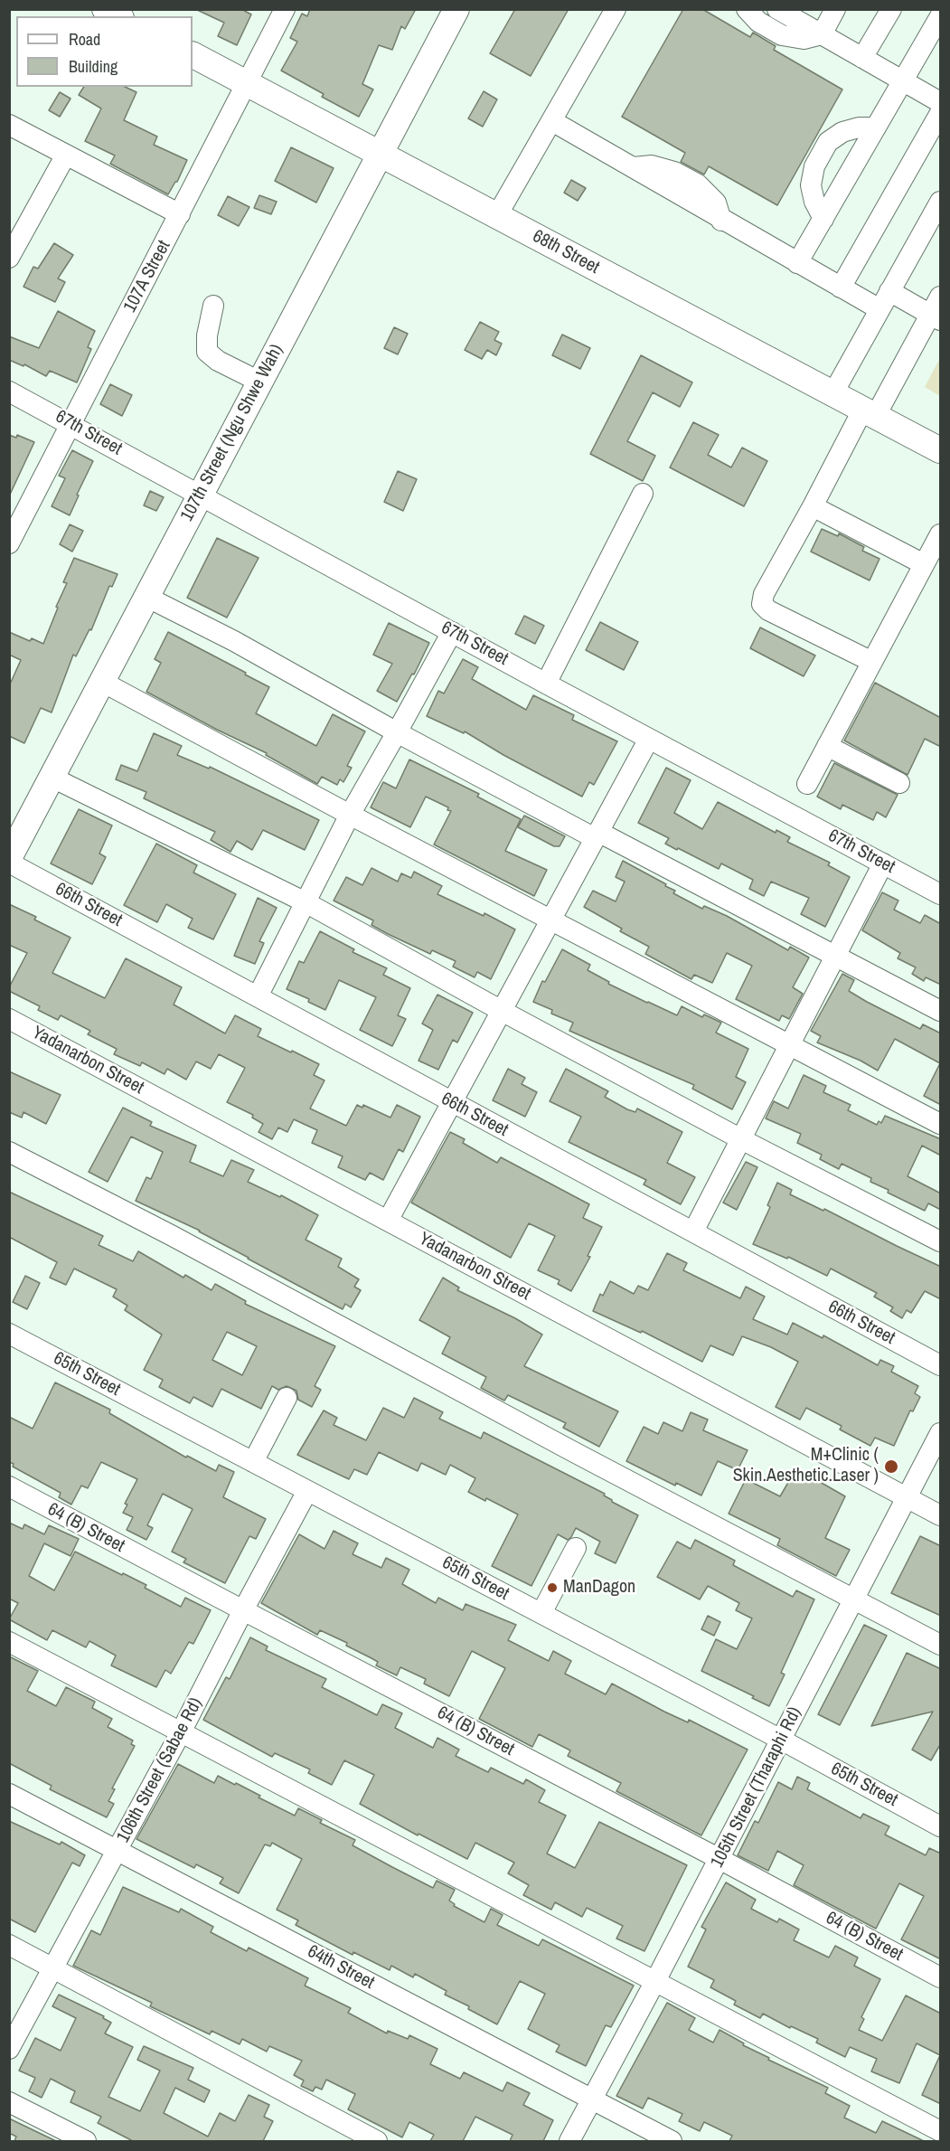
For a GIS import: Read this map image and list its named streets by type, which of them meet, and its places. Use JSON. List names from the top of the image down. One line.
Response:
{"streets":{"main road":["68th Street","107th Street (Ngu Shwe Wah)"],"street":["107A Street","67th Street","66th Street","Yadanarbon Street","65th Street","64 (B) Street","106th Street (Sabae Rd)","105th Street (Tharaphi Rd)","64th Street"]},"crossings":[["68th Street","107A Street"],["68th Street","107th Street (Ngu Shwe Wah)"],["107A Street","67th Street"],["67th Street","107th Street (Ngu Shwe Wah)"],["Yadanarbon Street","105th Street (Tharaphi Rd)"],["65th Street","106th Street (Sabae Rd)"],["65th Street","105th Street (Tharaphi Rd)"],["64 (B) Street","106th Street (Sabae Rd)"],["64 (B) Street","105th Street (Tharaphi Rd)"],["106th Street (Sabae Rd)","64th Street"],["105th Street (Tharaphi Rd)","64th Street"]],"places":["M+Clinic ( Skin.Aesthetic.Laser )","ManDagon"],"legend":["Road","Building"]}
